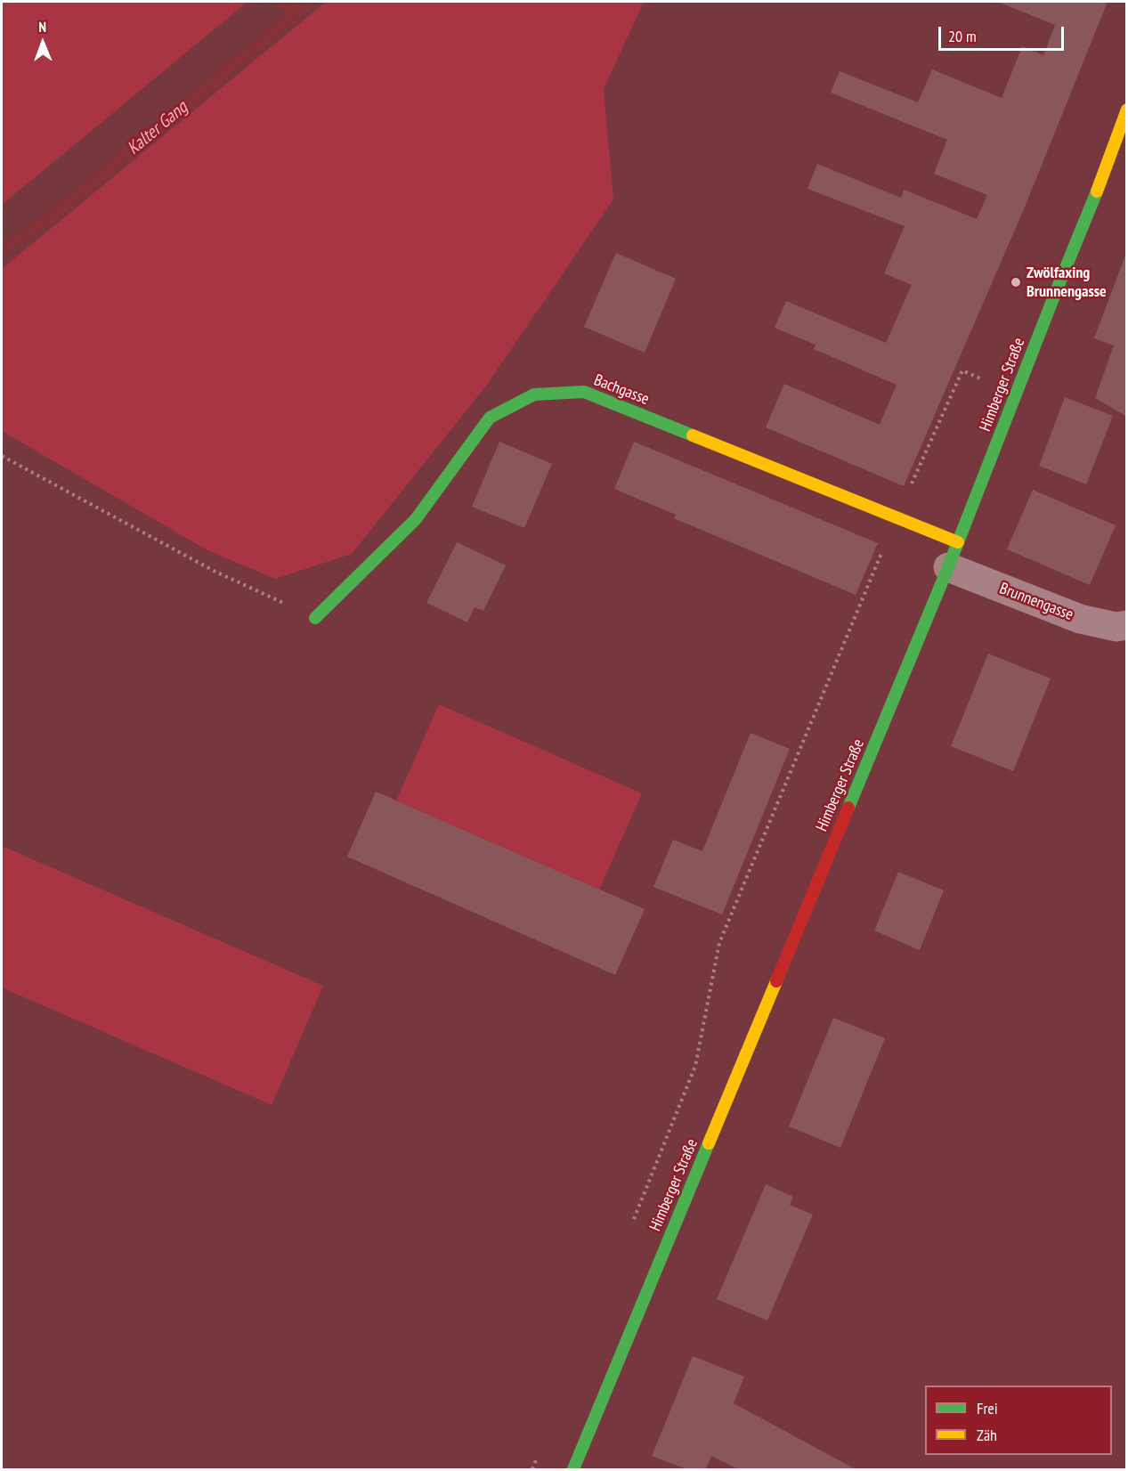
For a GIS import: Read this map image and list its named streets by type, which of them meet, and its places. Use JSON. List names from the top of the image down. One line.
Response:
{"streets":{"main road":["Himberger Straße","Bachgasse"],"street":["Brunnengasse"]},"crossings":[["Himberger Straße","Bachgasse"],["Himberger Straße","Brunnengasse"],["Bachgasse","Brunnengasse"]],"water":["Kalter Gang"],"places":["Zwölfaxing Brunnengasse"],"legend":["Frei","Zäh"],"scale_bar":"20 m","north":"top"}
